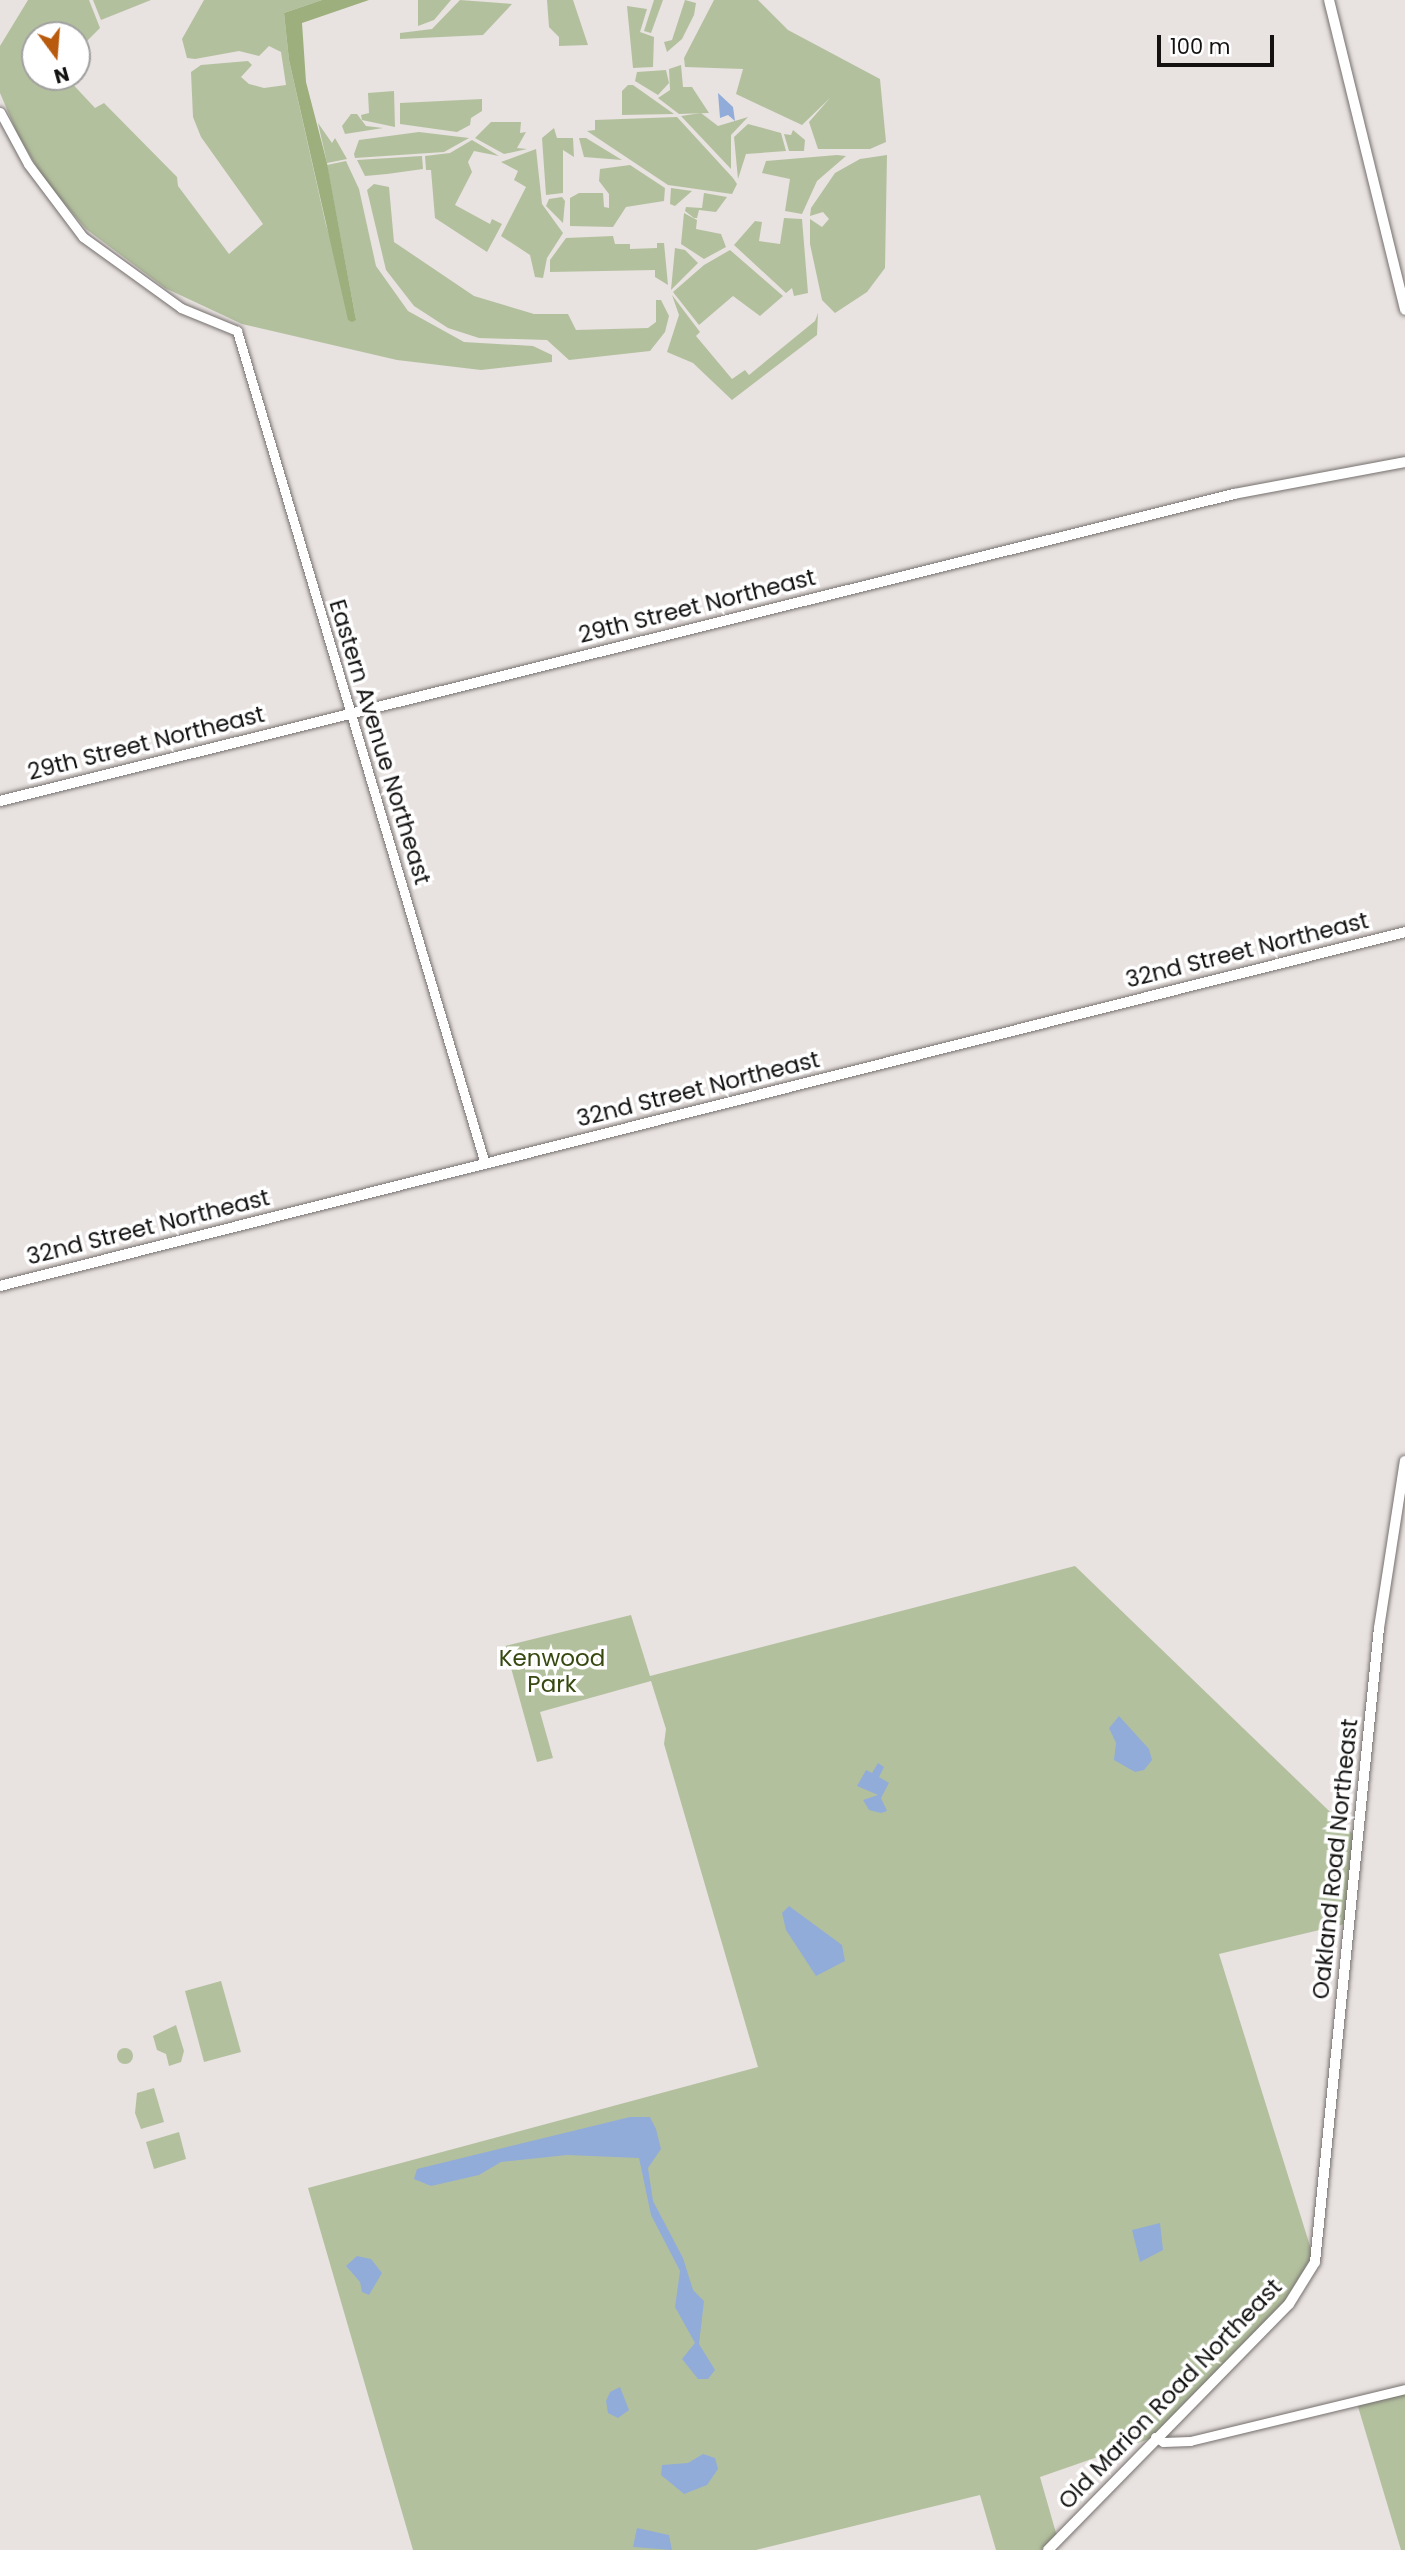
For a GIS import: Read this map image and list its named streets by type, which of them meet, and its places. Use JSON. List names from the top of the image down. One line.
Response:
{"streets":{"main road":["29th Street Northeast","32nd Street Northeast","Oakland Road Northeast","Old Marion Road Northeast"],"street":["Eastern Avenue Northeast"]},"crossings":[["29th Street Northeast","Eastern Avenue Northeast"],["Eastern Avenue Northeast","32nd Street Northeast"],["Oakland Road Northeast","Old Marion Road Northeast"]],"parks":["Kenwood Park"],"scale_bar":"100 m","north":"bottom"}
